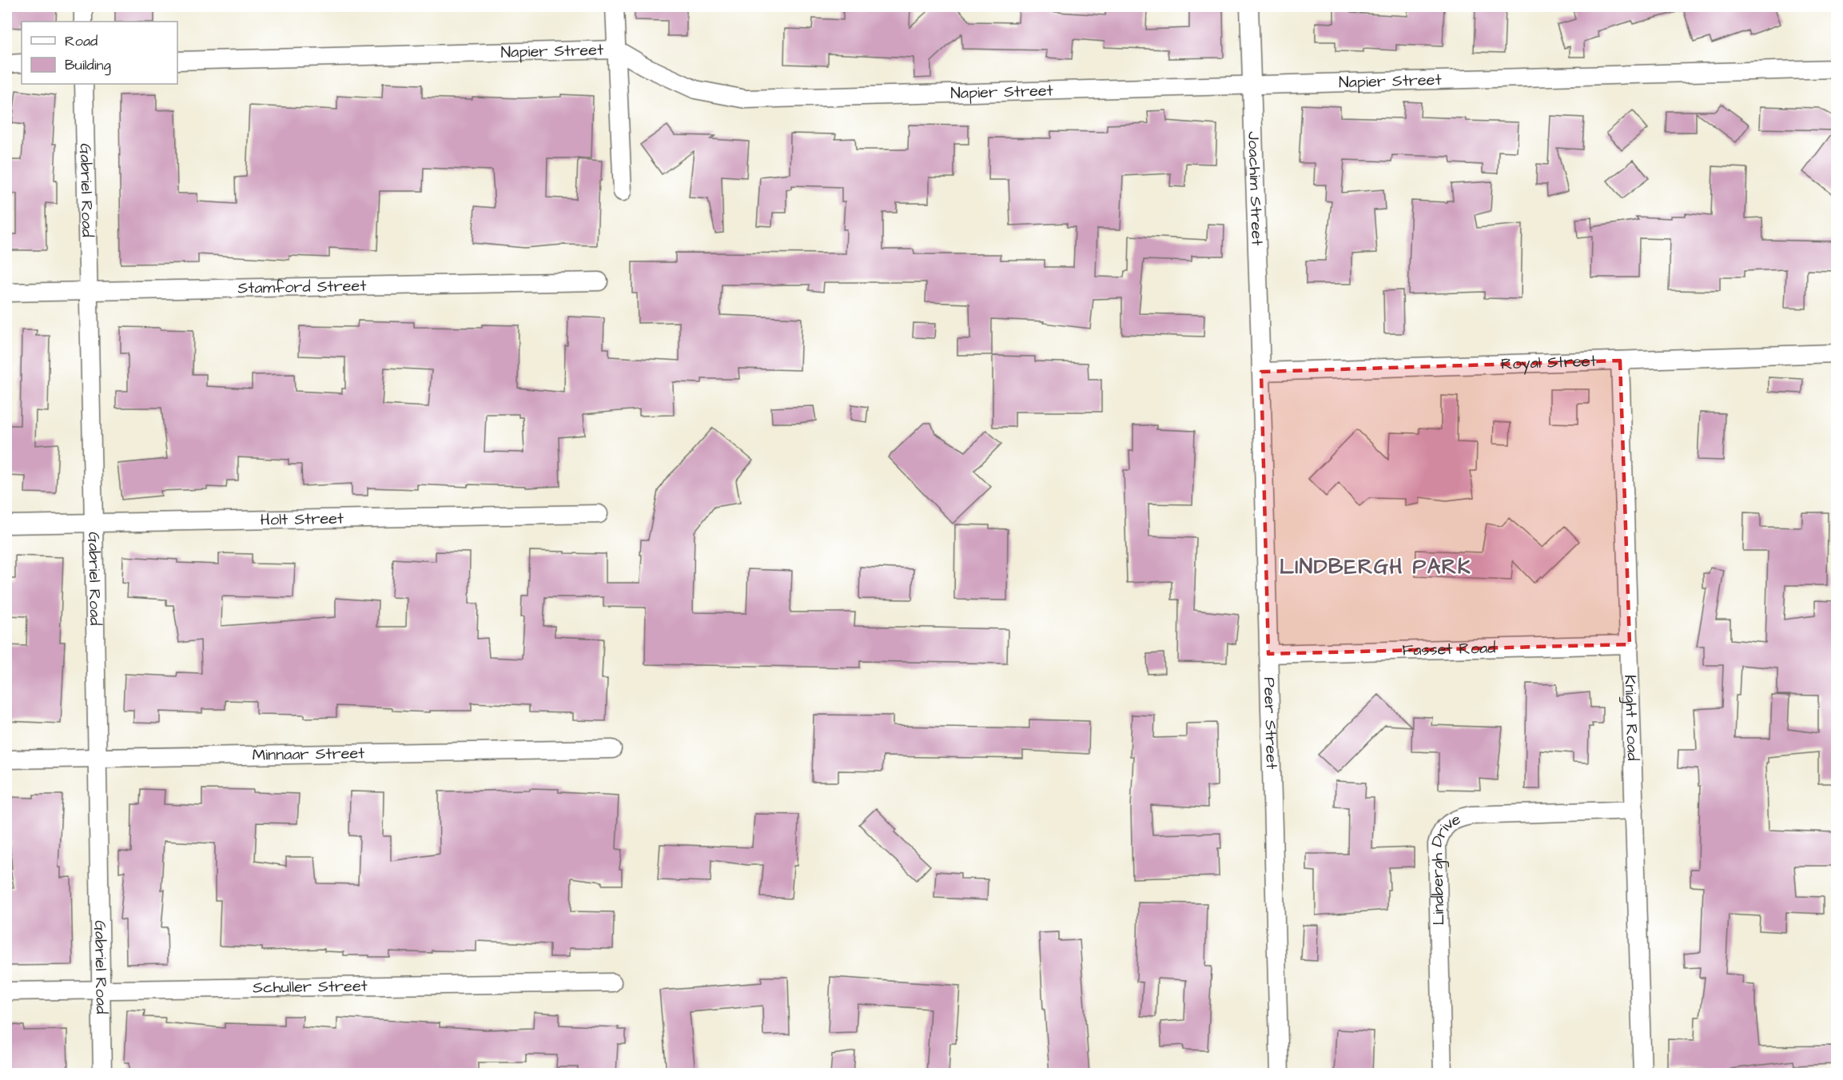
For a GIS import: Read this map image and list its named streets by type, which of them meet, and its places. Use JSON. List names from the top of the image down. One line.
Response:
{"streets":{"street":["Napier Street","Joachim Street","Gabriel Road","Stamford Street","Royal Street","Holt Street","Fasset Road","Knight Road","Peer Street","Minnaar Street","Lindbergh Drive","Schuller Street"]},"crossings":[["Napier Street","Joachim Street"],["Joachim Street","Royal Street"],["Joachim Street","Peer Street"],["Gabriel Road","Stamford Street"],["Gabriel Road","Holt Street"],["Gabriel Road","Minnaar Street"],["Gabriel Road","Schuller Street"],["Royal Street","Knight Road"],["Royal Street","Peer Street"],["Fasset Road","Knight Road"],["Fasset Road","Peer Street"],["Knight Road","Lindbergh Drive"]],"districts":["LINDBERGH PARK"],"legend":["Road","Building"]}
